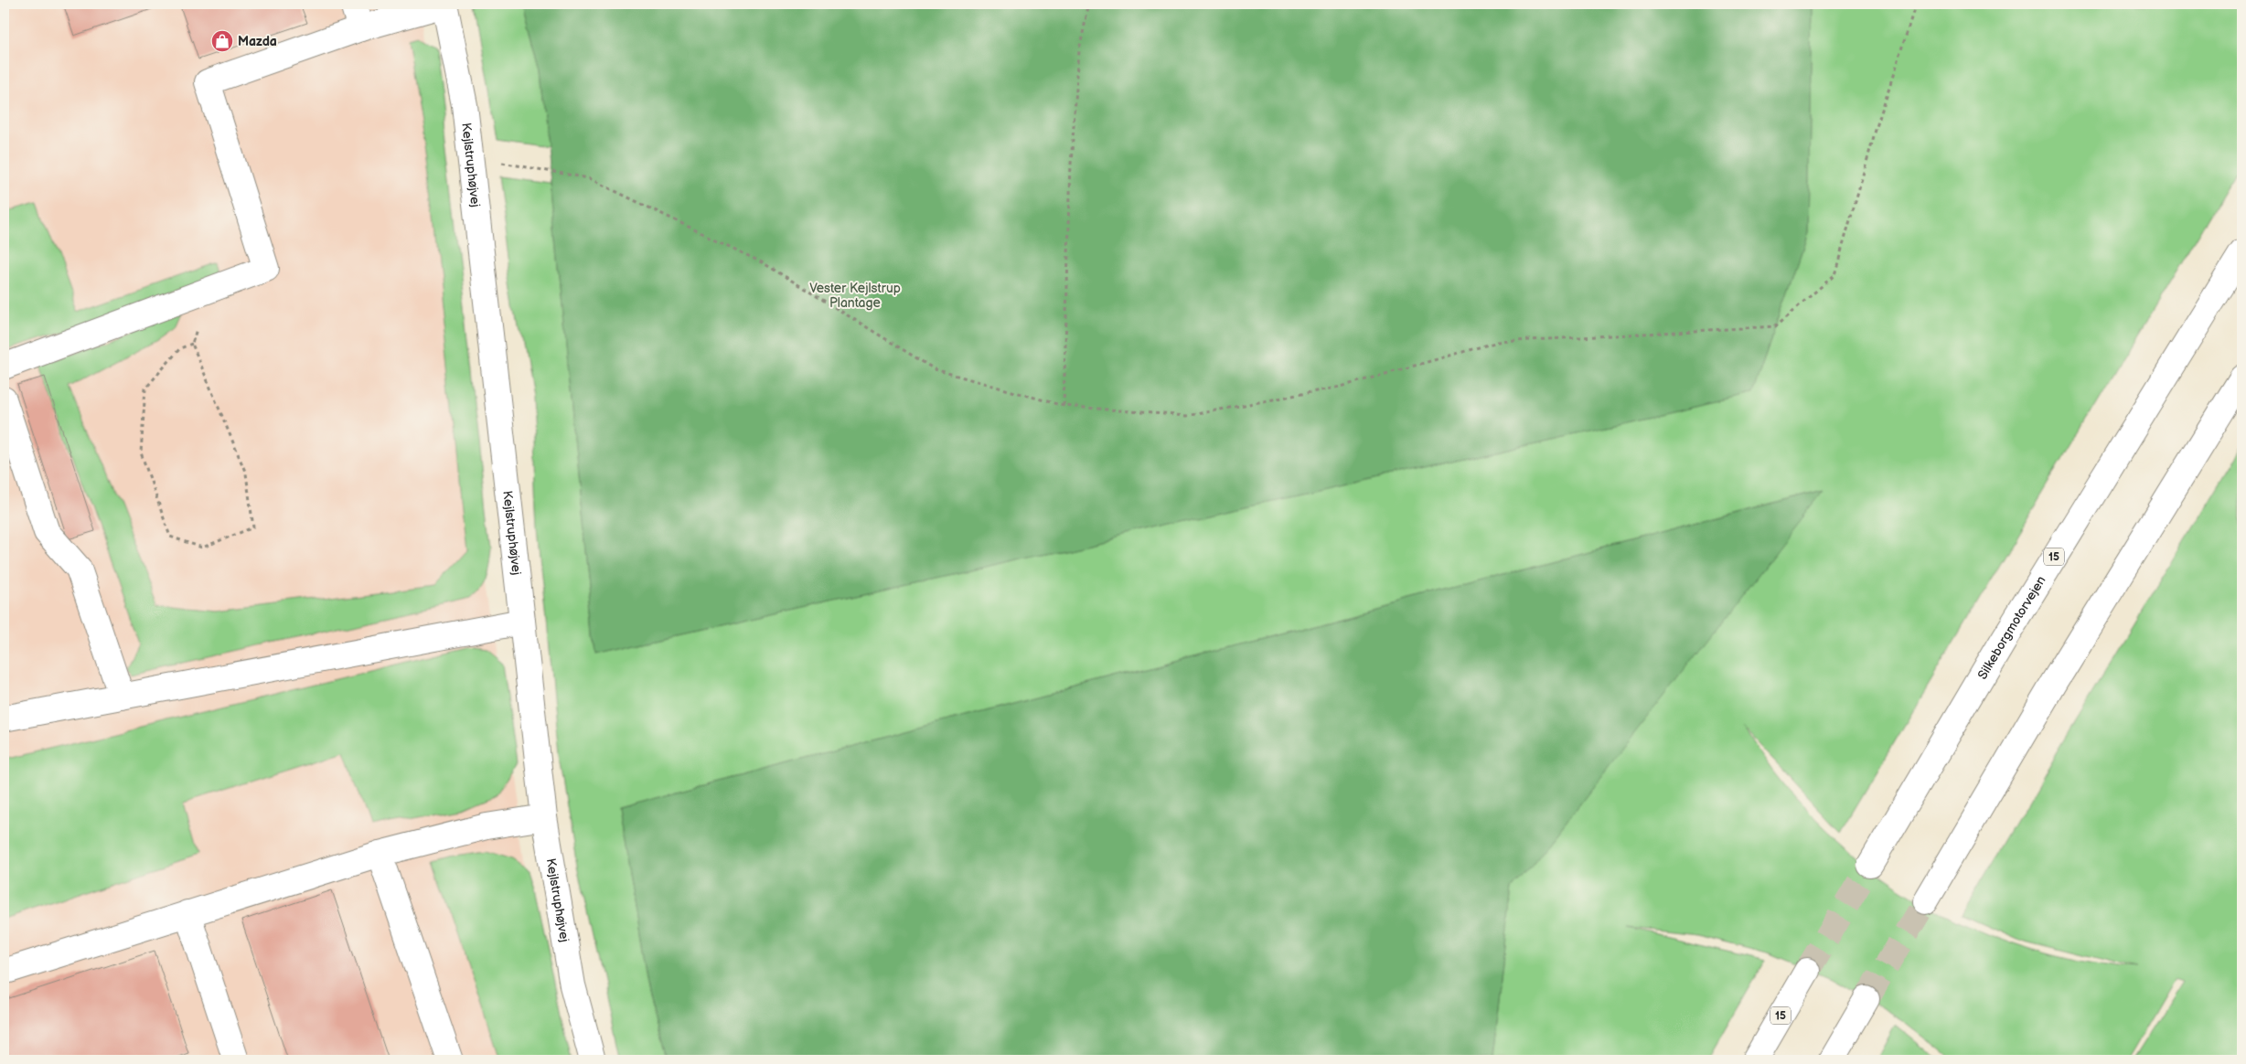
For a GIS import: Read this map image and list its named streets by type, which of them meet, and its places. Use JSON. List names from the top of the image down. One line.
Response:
{"streets":{"main road":["Kejlstruphøjvej","15","Silkeborgmotorvejen"]},"parks":["Vester Kejlstrup Plantage"],"places":{"shop":["Mazda"]}}
